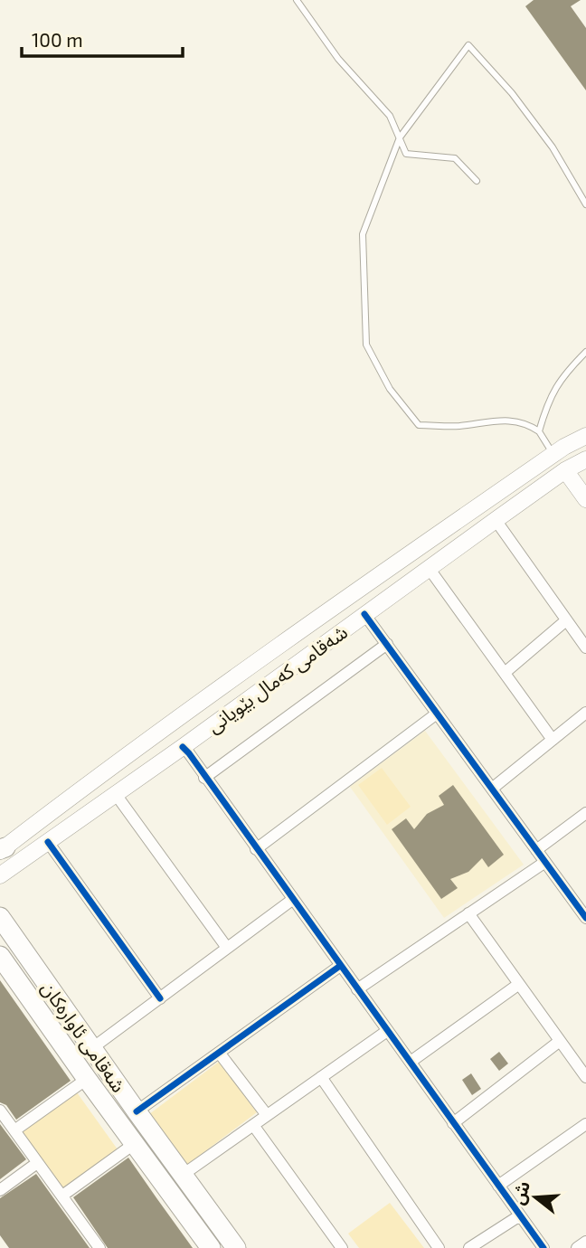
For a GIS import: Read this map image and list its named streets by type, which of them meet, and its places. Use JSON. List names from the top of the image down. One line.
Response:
{"streets":{"main road":["شەقامی کەمال بێویانی","شەقامی ئاوارەکان"]},"scale_bar":"100 m","north":"left"}
